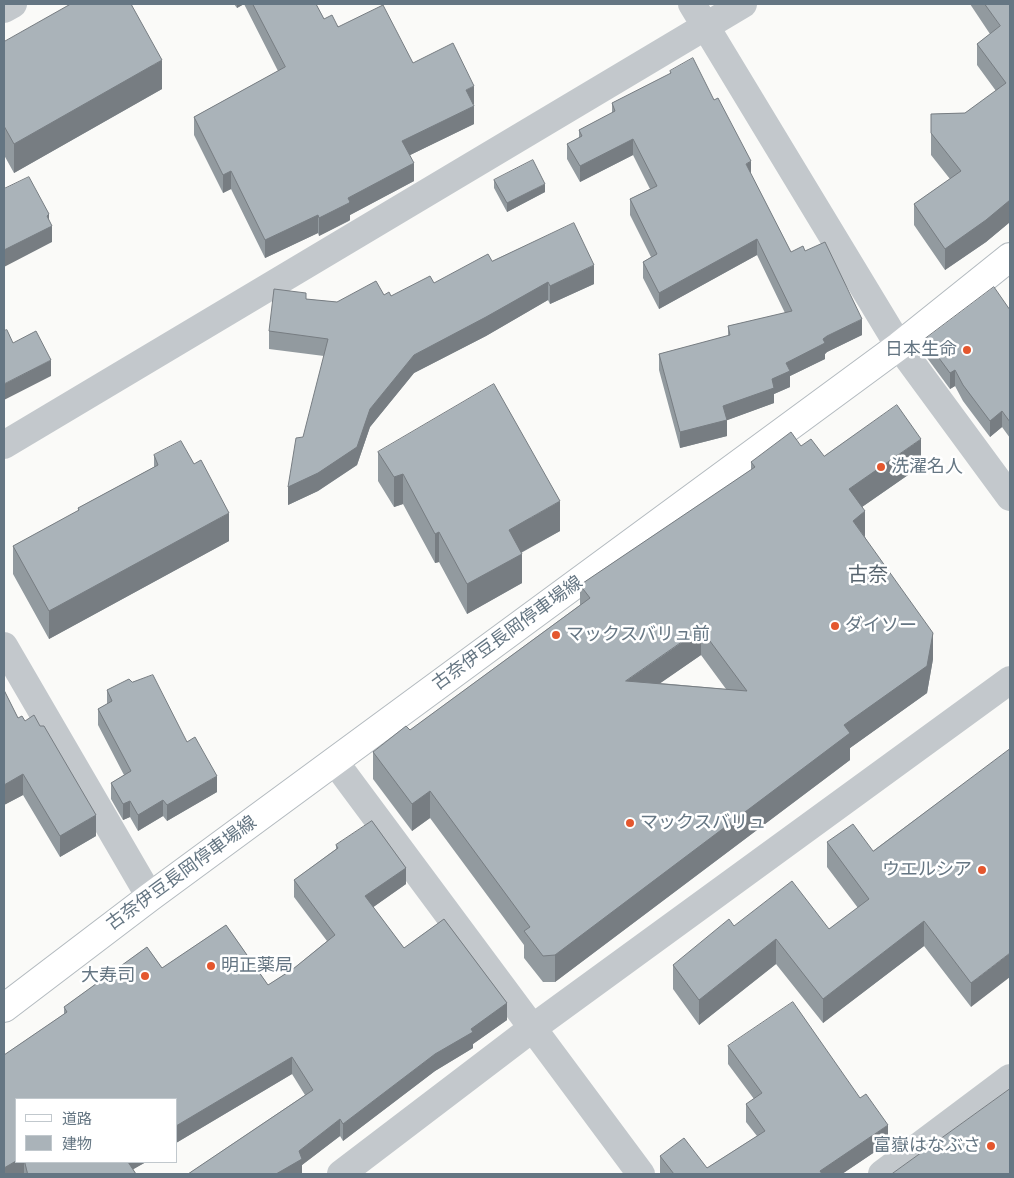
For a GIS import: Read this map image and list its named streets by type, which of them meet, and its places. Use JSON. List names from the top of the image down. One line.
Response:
{"streets":{"main road":["古奈伊豆長岡停車場線"]},"districts":["古奈"],"places":["日本生命","洗濯名人","ダイソー","マックスバリュ前","マックスバリュ","ウエルシア","明正薬局","大寿司","富嶽はなぶさ"],"legend":["道路","建物"]}
